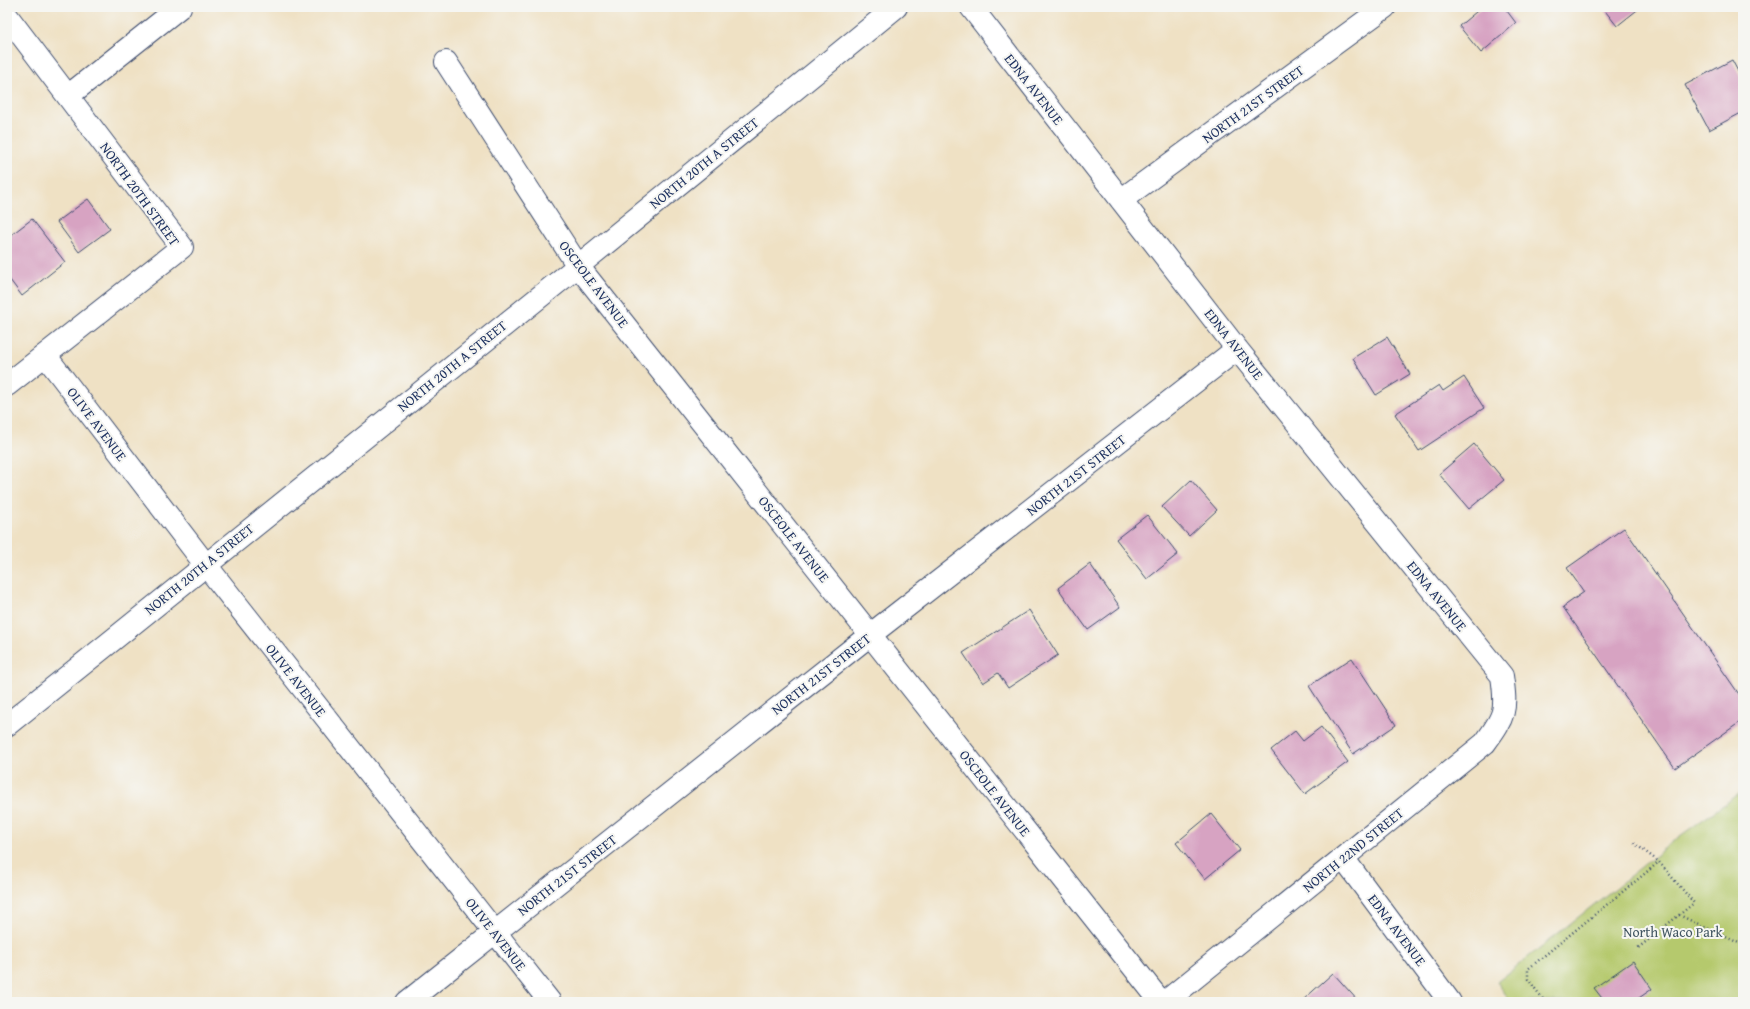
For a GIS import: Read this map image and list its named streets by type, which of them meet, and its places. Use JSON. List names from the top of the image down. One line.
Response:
{"streets":{"street":["EDNA AVENUE","NORTH 21ST STREET","NORTH 20TH A STREET","NORTH 20TH STREET","OSCEOLE AVENUE","OLIVE AVENUE","NORTH 22ND STREET"]},"crossings":[["EDNA AVENUE","NORTH 21ST STREET"],["EDNA AVENUE","NORTH 22ND STREET"],["NORTH 21ST STREET","OSCEOLE AVENUE"],["NORTH 21ST STREET","OLIVE AVENUE"],["NORTH 20TH A STREET","OSCEOLE AVENUE"],["NORTH 20TH A STREET","OLIVE AVENUE"],["NORTH 20TH STREET","OLIVE AVENUE"]],"parks":["North Waco Park"]}
